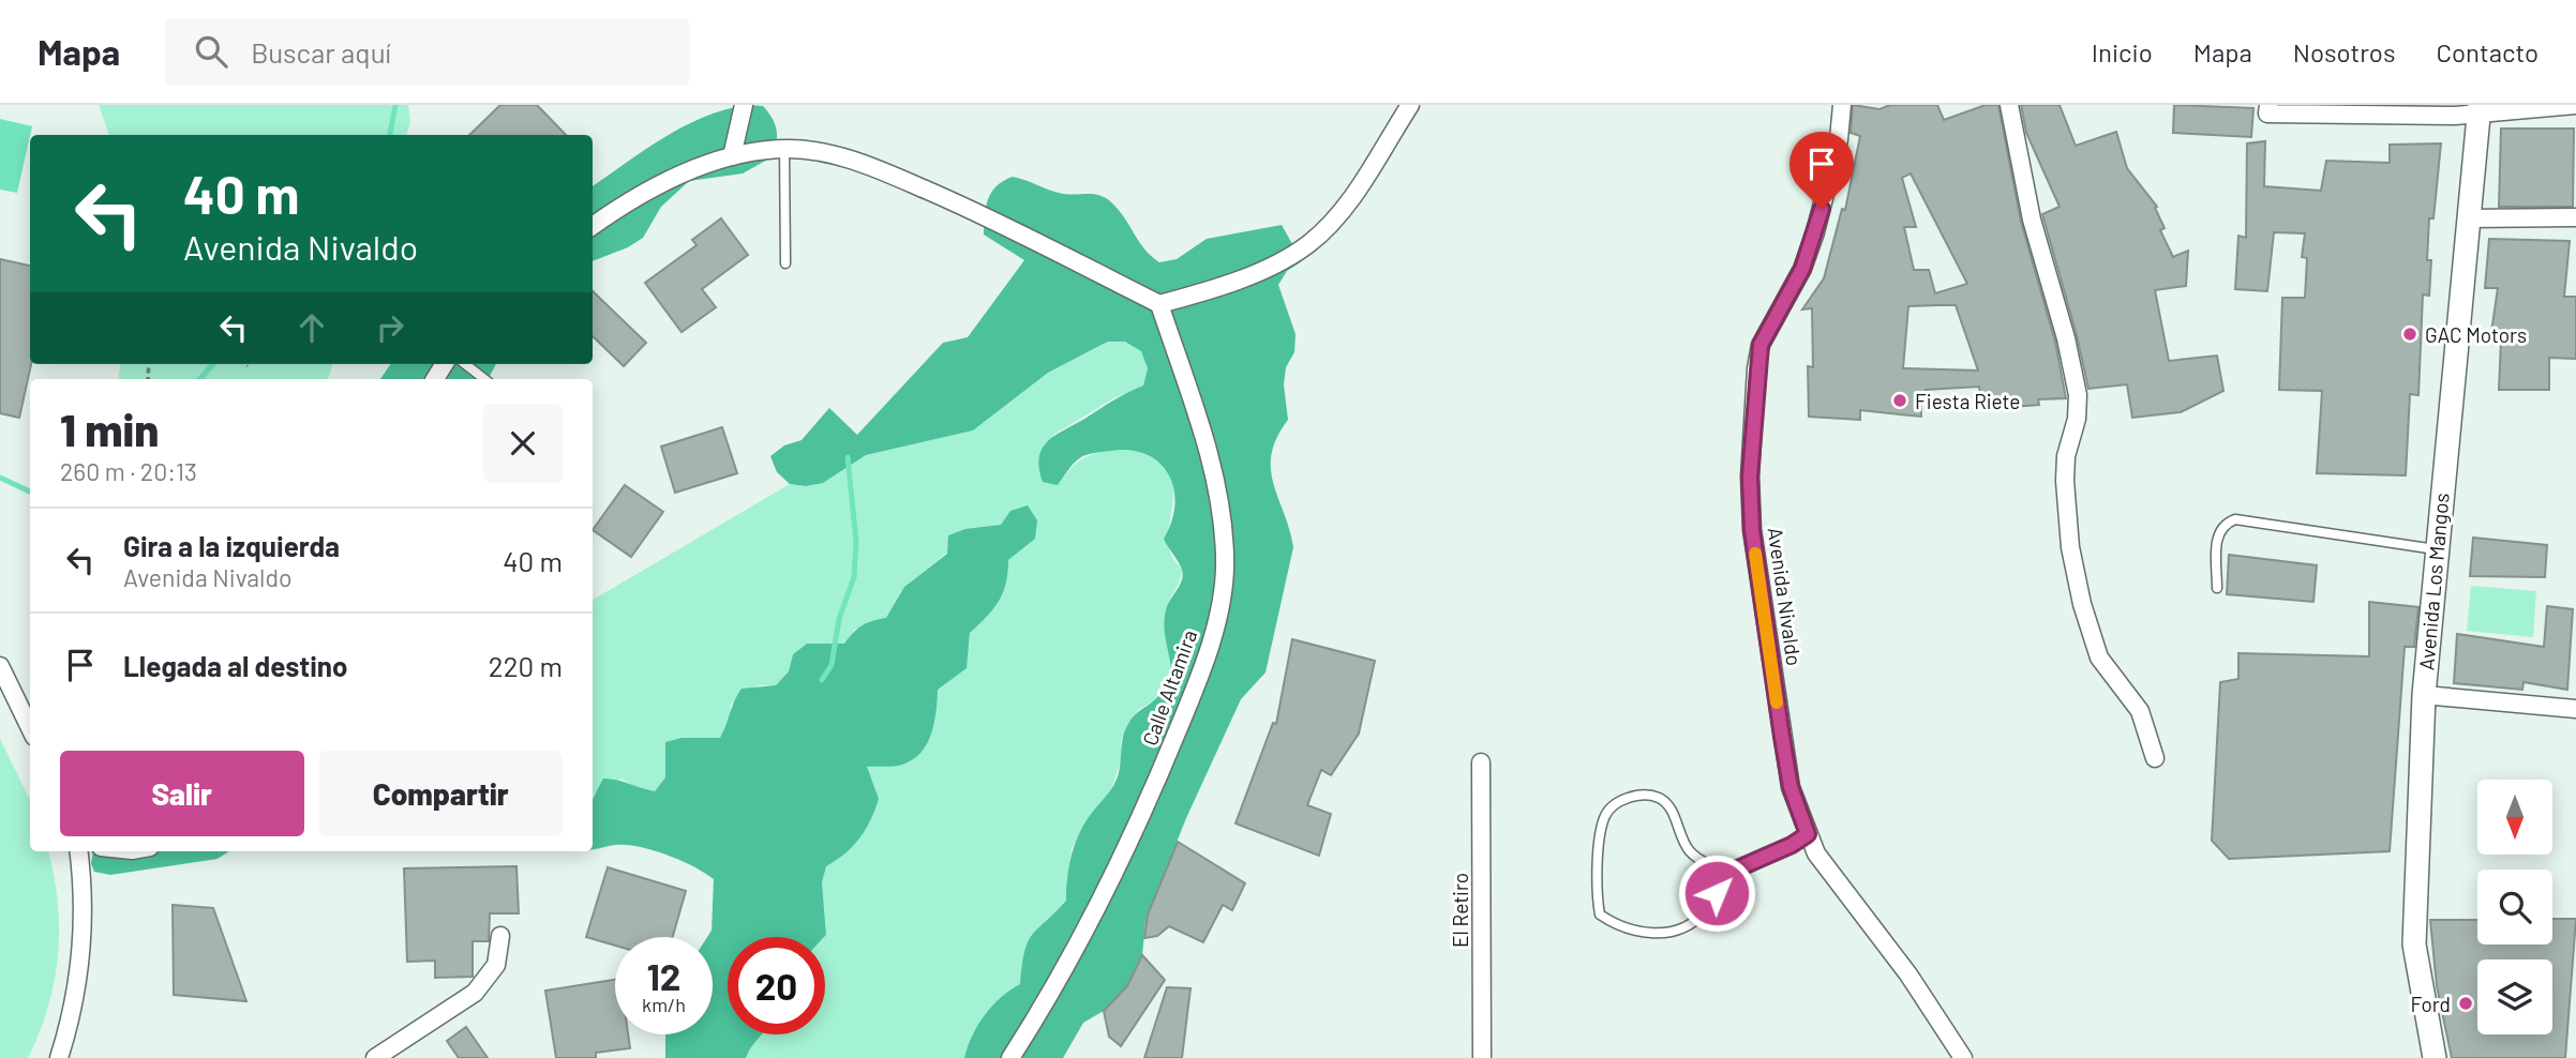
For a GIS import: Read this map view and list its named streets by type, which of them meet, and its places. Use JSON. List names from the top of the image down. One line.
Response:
{"streets":{"street":["Avenida Los Mangos","Avenida Nivaldo","Calle Altamira","El Retiro"]},"places":["GAC Motors","Fiesta Riete","Ford"],"north":"bottom","page":{"header":"Mapa","search":"Buscar aquí","nav":["Inicio","Mapa","Nosotros","Contacto"],"turn":["40 m","Avenida Nivaldo"],"heading":["1 min","260 m · 20:13"],"list":[{"name":"Gira a la izquierda","note":"Avenida Nivaldo","value":"40 m"},{"name":"Llegada al destino","value":"220 m"}],"buttons":["Salir","Compartir"],"speed":"12 km/h","limit":"20"}}
